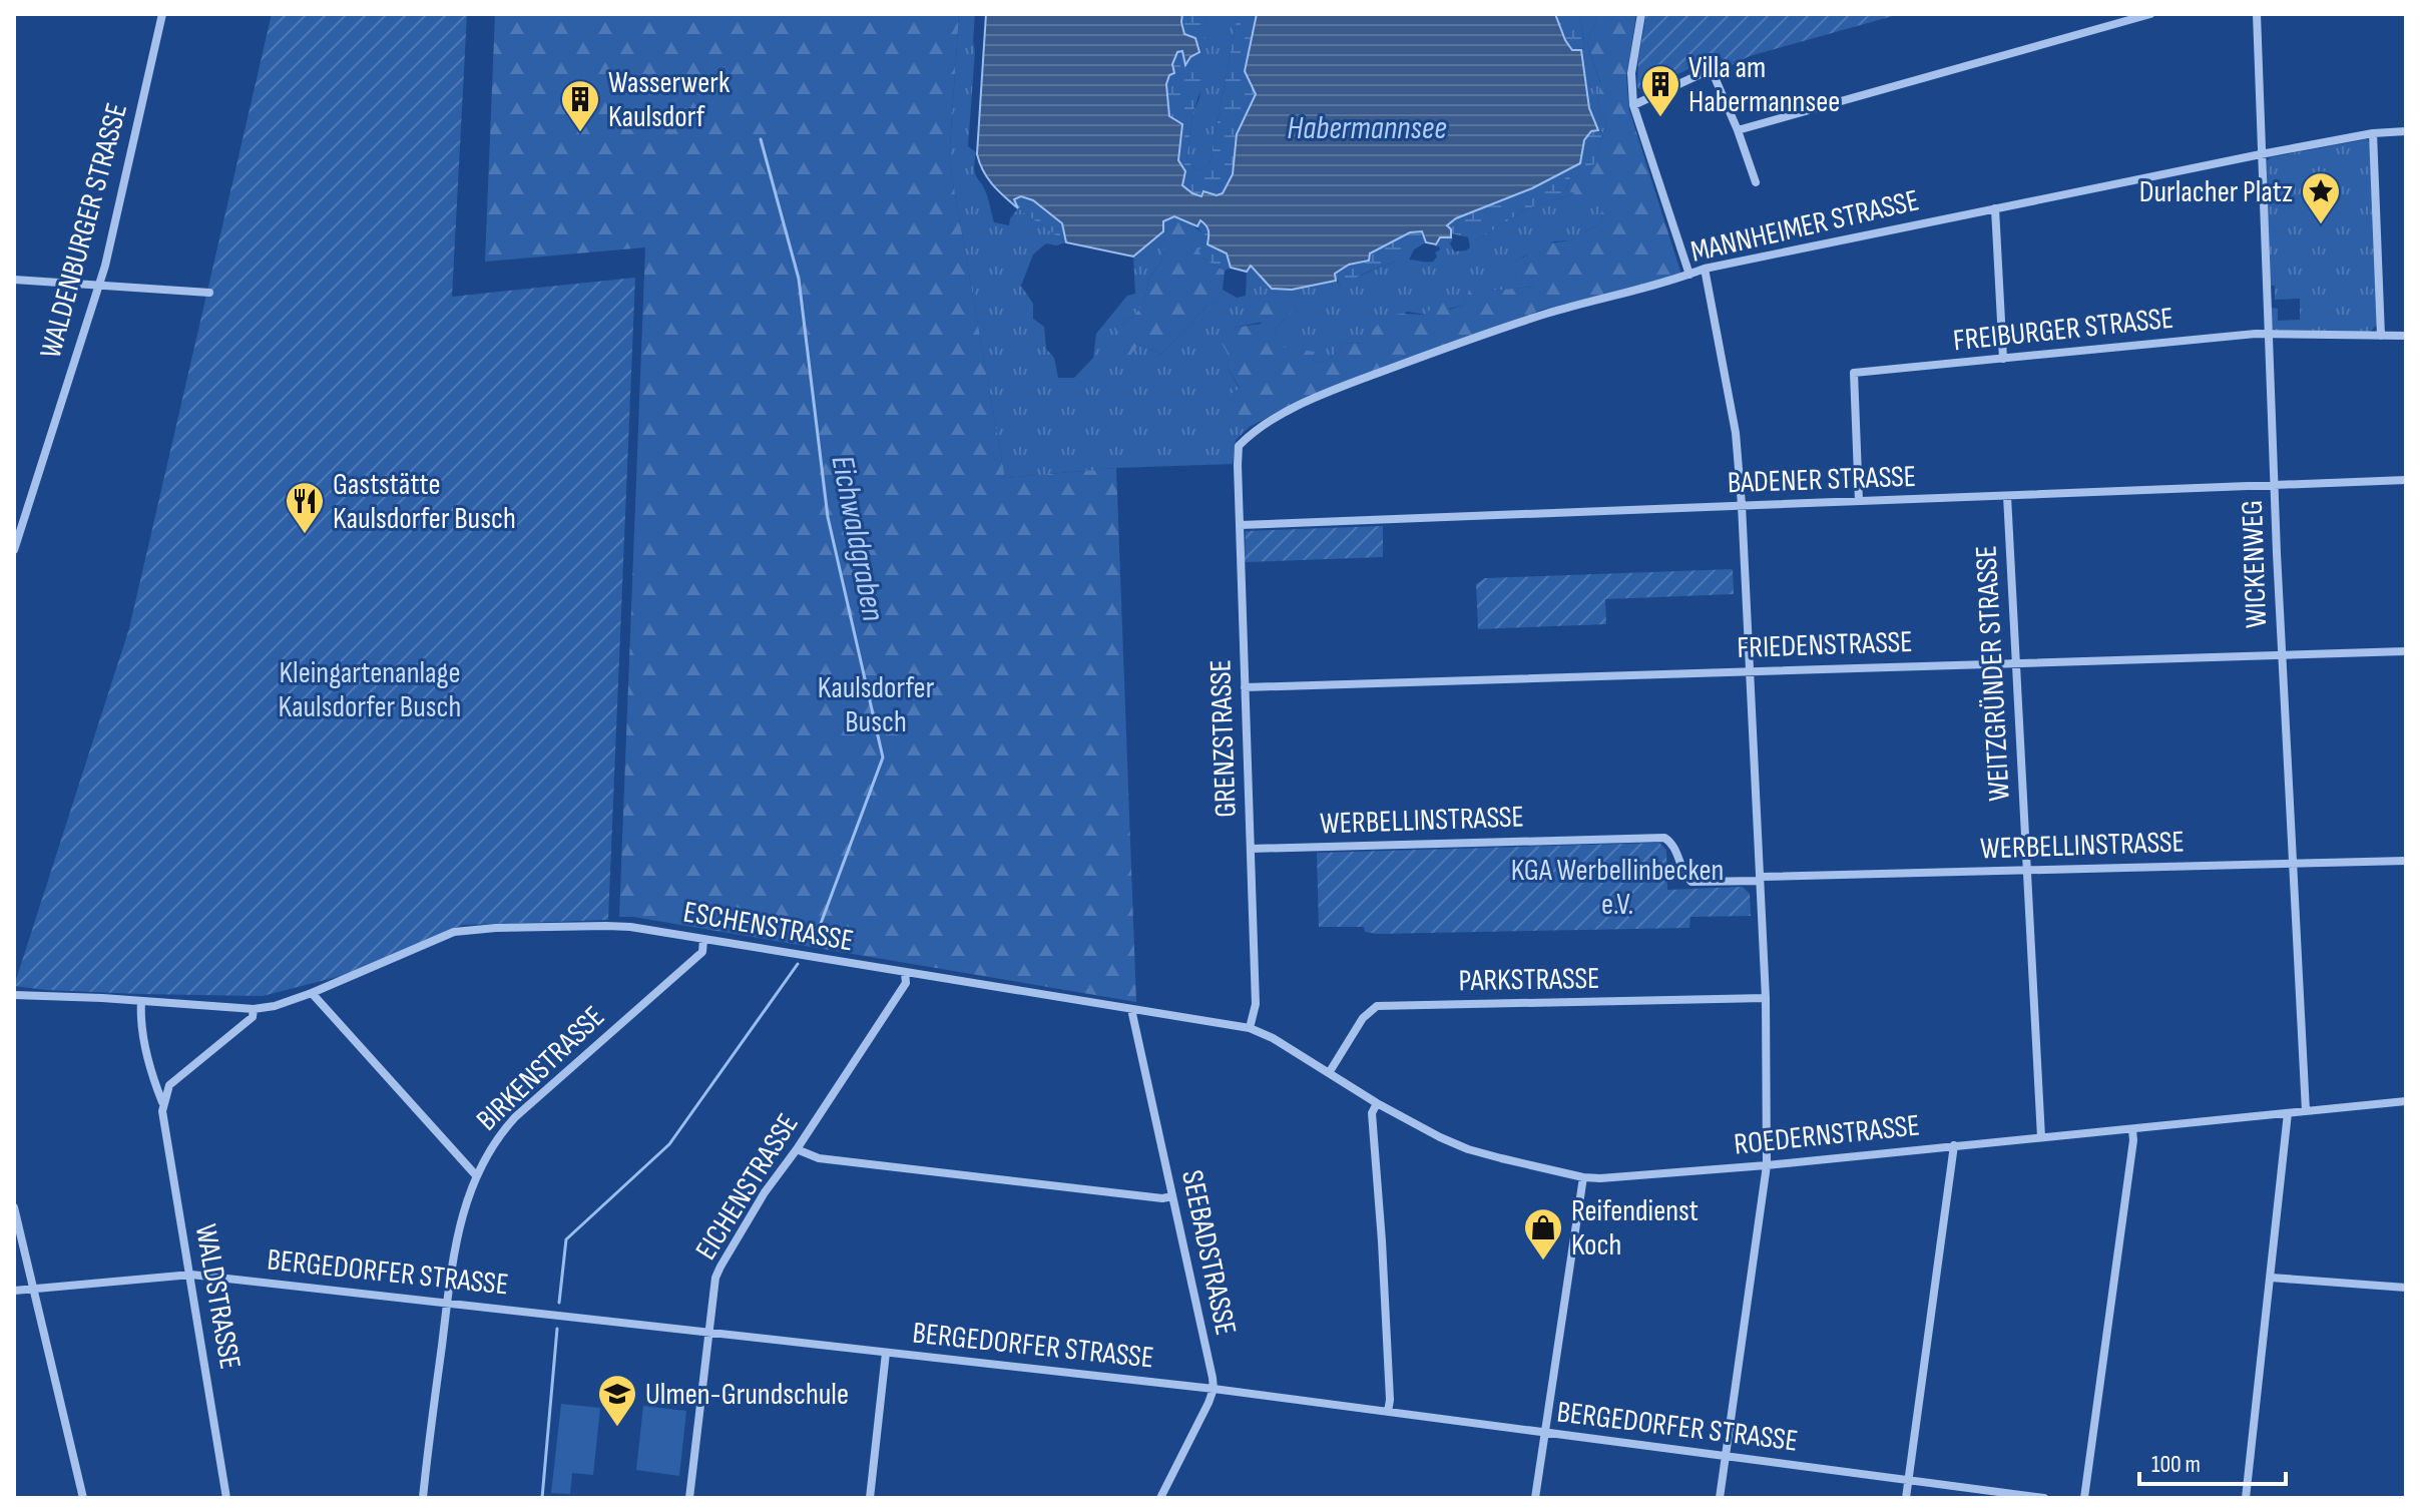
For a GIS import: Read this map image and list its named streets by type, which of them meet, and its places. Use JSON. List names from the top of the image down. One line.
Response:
{"streets":{"street":["MANNHEIMER STRASSE","WALDENBURGER STRASSE","FREIBURGER STRASSE","BADENER STRASSE","WICKENWEG","FRIEDENSTRASSE","WEITZGRÜNDER STRASSE","GRENZSTRASSE","WERBELLINSTRASSE","ESCHENSTRASSE","PARKSTRASSE","BIRKENSTRASSE","ROEDERNSTRASSE","EICHENSTRASSE","SEEBADSTRASSE","BERGEDORFER STRASSE","WALDSTRASSE"]},"crossings":[["MANNHEIMER STRASSE","WICKENWEG"],["MANNHEIMER STRASSE","GRENZSTRASSE"],["FREIBURGER STRASSE","BADENER STRASSE"],["FREIBURGER STRASSE","WICKENWEG"],["BADENER STRASSE","WICKENWEG"],["BADENER STRASSE","WEITZGRÜNDER STRASSE"],["BADENER STRASSE","GRENZSTRASSE"],["WICKENWEG","FRIEDENSTRASSE"],["WICKENWEG","WERBELLINSTRASSE"],["WICKENWEG","ROEDERNSTRASSE"],["FRIEDENSTRASSE","WEITZGRÜNDER STRASSE"],["FRIEDENSTRASSE","GRENZSTRASSE"],["WEITZGRÜNDER STRASSE","WERBELLINSTRASSE"],["WEITZGRÜNDER STRASSE","ROEDERNSTRASSE"],["GRENZSTRASSE","WERBELLINSTRASSE"],["GRENZSTRASSE","ESCHENSTRASSE"],["ESCHENSTRASSE","BIRKENSTRASSE"],["ESCHENSTRASSE","ROEDERNSTRASSE"],["ESCHENSTRASSE","EICHENSTRASSE"],["ESCHENSTRASSE","SEEBADSTRASSE"],["ESCHENSTRASSE","WALDSTRASSE"],["PARKSTRASSE","ROEDERNSTRASSE"],["BIRKENSTRASSE","BERGEDORFER STRASSE"],["EICHENSTRASSE","BERGEDORFER STRASSE"],["SEEBADSTRASSE","BERGEDORFER STRASSE"],["BERGEDORFER STRASSE","WALDSTRASSE"]],"water":["Habermannsee","Eichwaldgraben"],"parks":["Kleingartenanlage Kaulsdorfer Busch","Kaulsdorfer Busch","KGA Werbellinbecken e.V."],"places":{"building":["Villa am Habermannsee","Wasserwerk Kaulsdorf"],"place":["Durlacher Platz"],"restaurant":["Gaststätte Kaulsdorfer Busch"],"shop":["Reifendienst Koch"],"school or university":["Ulmen-Grundschule"]},"scale_bar":"100 m"}
